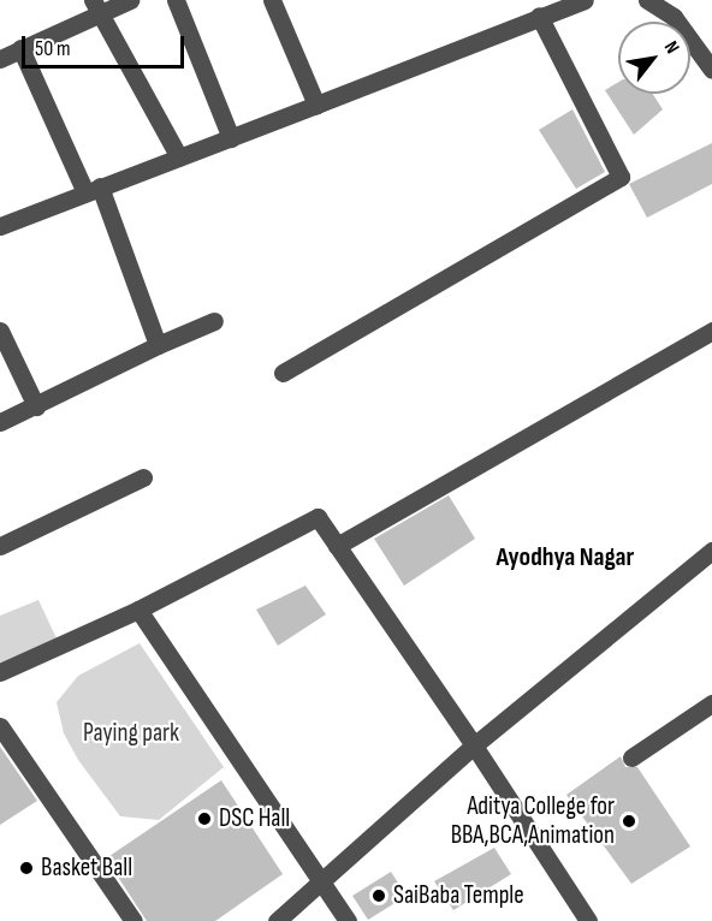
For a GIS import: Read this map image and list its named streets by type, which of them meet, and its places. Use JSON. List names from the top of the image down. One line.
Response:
{"districts":["Ayodhya Nagar"],"parks":["Paying park"],"places":["DSC Hall","Aditya College for BBA,BCA,Animation","Basket Ball","SaiBaba Temple"],"scale_bar":"50 m","north":"top right"}
